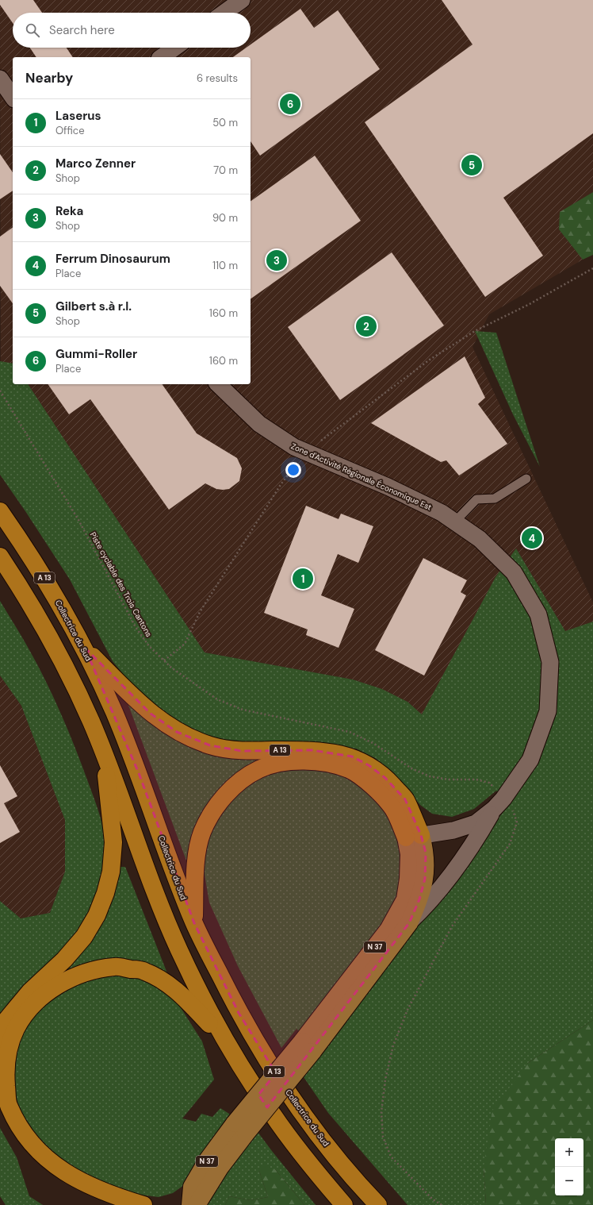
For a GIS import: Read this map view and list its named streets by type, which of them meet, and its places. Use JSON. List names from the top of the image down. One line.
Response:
{"streets":{"highway":["A 13","Collectrice du Sud"],"main road":["N 37"],"street":["Zone d'Activité Régionale Économique Est"],"path":["Piste cyclable des Trois Cantons"]},"crossings":[["Zone d'Activité Régionale Économique Est","A 13"],["Zone d'Activité Régionale Économique Est","Piste cyclable des Trois Cantons"],["Zone d'Activité Régionale Économique Est","N 37"],["A 13","Collectrice du Sud"],["A 13","N 37"]],"page":{"search":"Search here","heading":["Nearby","6 results"],"pins":["6","5","3","2","4","1"],"list":[{"mark":"1","name":"Laserus","note":"Office","value":"50 m"},{"mark":"2","name":"Marco Zenner","note":"Shop","value":"70 m"},{"mark":"3","name":"Reka","note":"Shop","value":"90 m"},{"mark":"4","name":"Ferrum Dinosaurum","note":"Place","value":"110 m"},{"mark":"5","name":"Gilbert s.à r.l.","note":"Shop","value":"160 m"},{"mark":"6","name":"Gummi-Roller","note":"Place","value":"160 m"}],"map_buttons":["+","−"]}}
